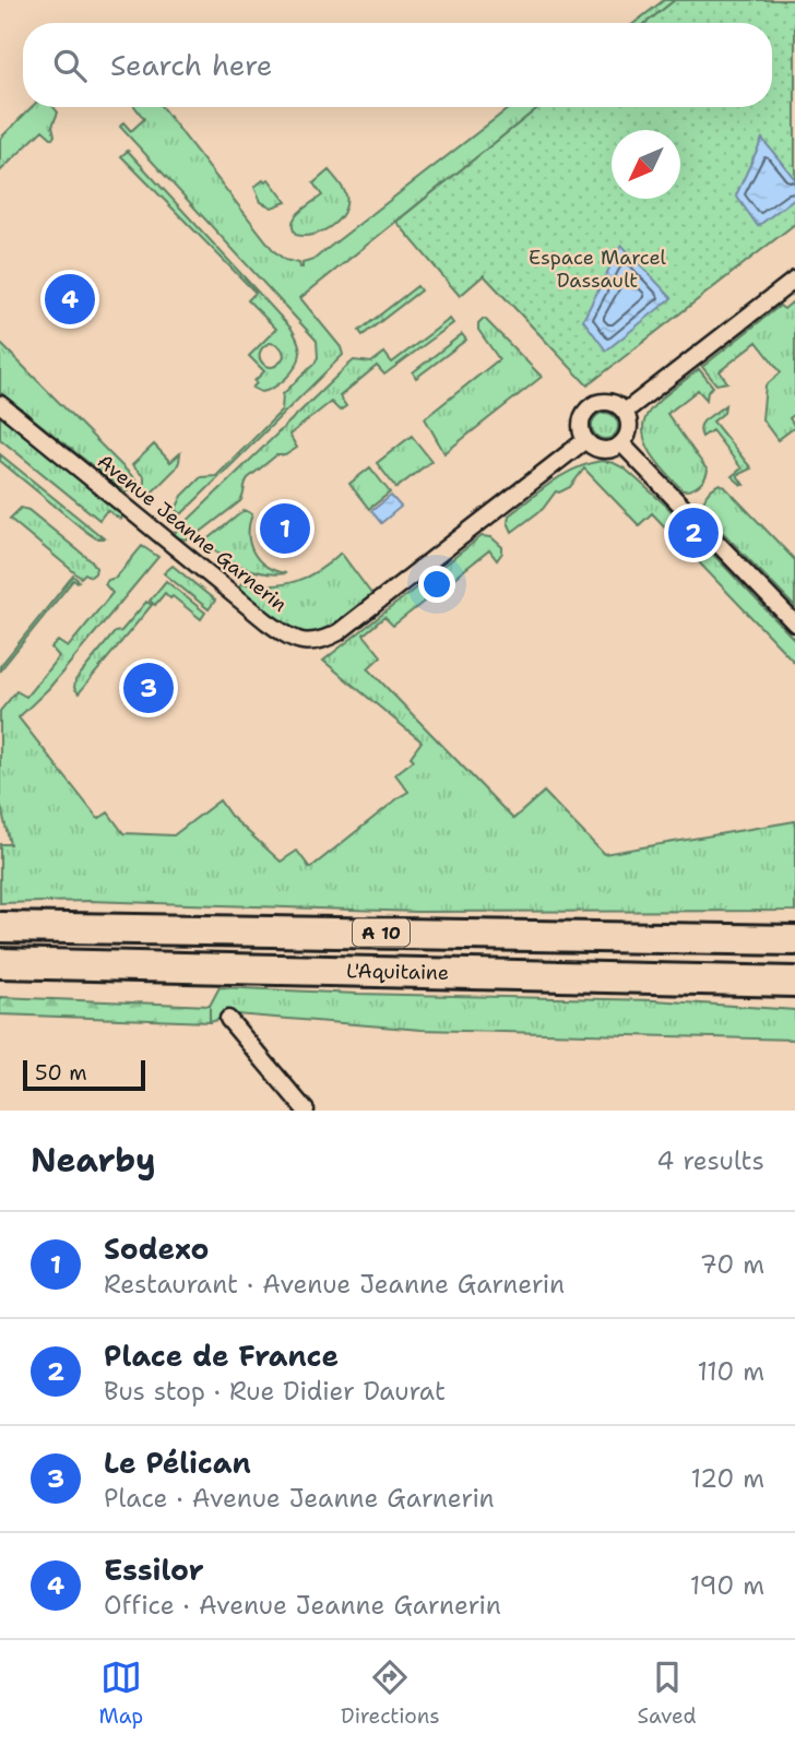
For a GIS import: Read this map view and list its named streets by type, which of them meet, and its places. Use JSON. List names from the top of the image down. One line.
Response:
{"streets":{"highway":["A 10","L'Aquitaine"],"street":["Avenue Jeanne Garnerin"]},"parks":["Espace Marcel Dassault"],"scale_bar":"50 m","north":"bottom left","page":{"search":"Search here","pins":["4","1","2","3"],"scale":"50 m","heading":["Nearby","4 results"],"list":[{"mark":"1","name":"Sodexo","note":"Restaurant · Avenue Jeanne Garnerin","value":"70 m"},{"mark":"2","name":"Place de France","note":"Bus stop · Rue Didier Daurat","value":"110 m"},{"mark":"3","name":"Le Pélican","note":"Place · Avenue Jeanne Garnerin","value":"120 m"},{"mark":"4","name":"Essilor","note":"Office · Avenue Jeanne Garnerin","value":"190 m"}],"nav":["Map","Directions","Saved"]}}
